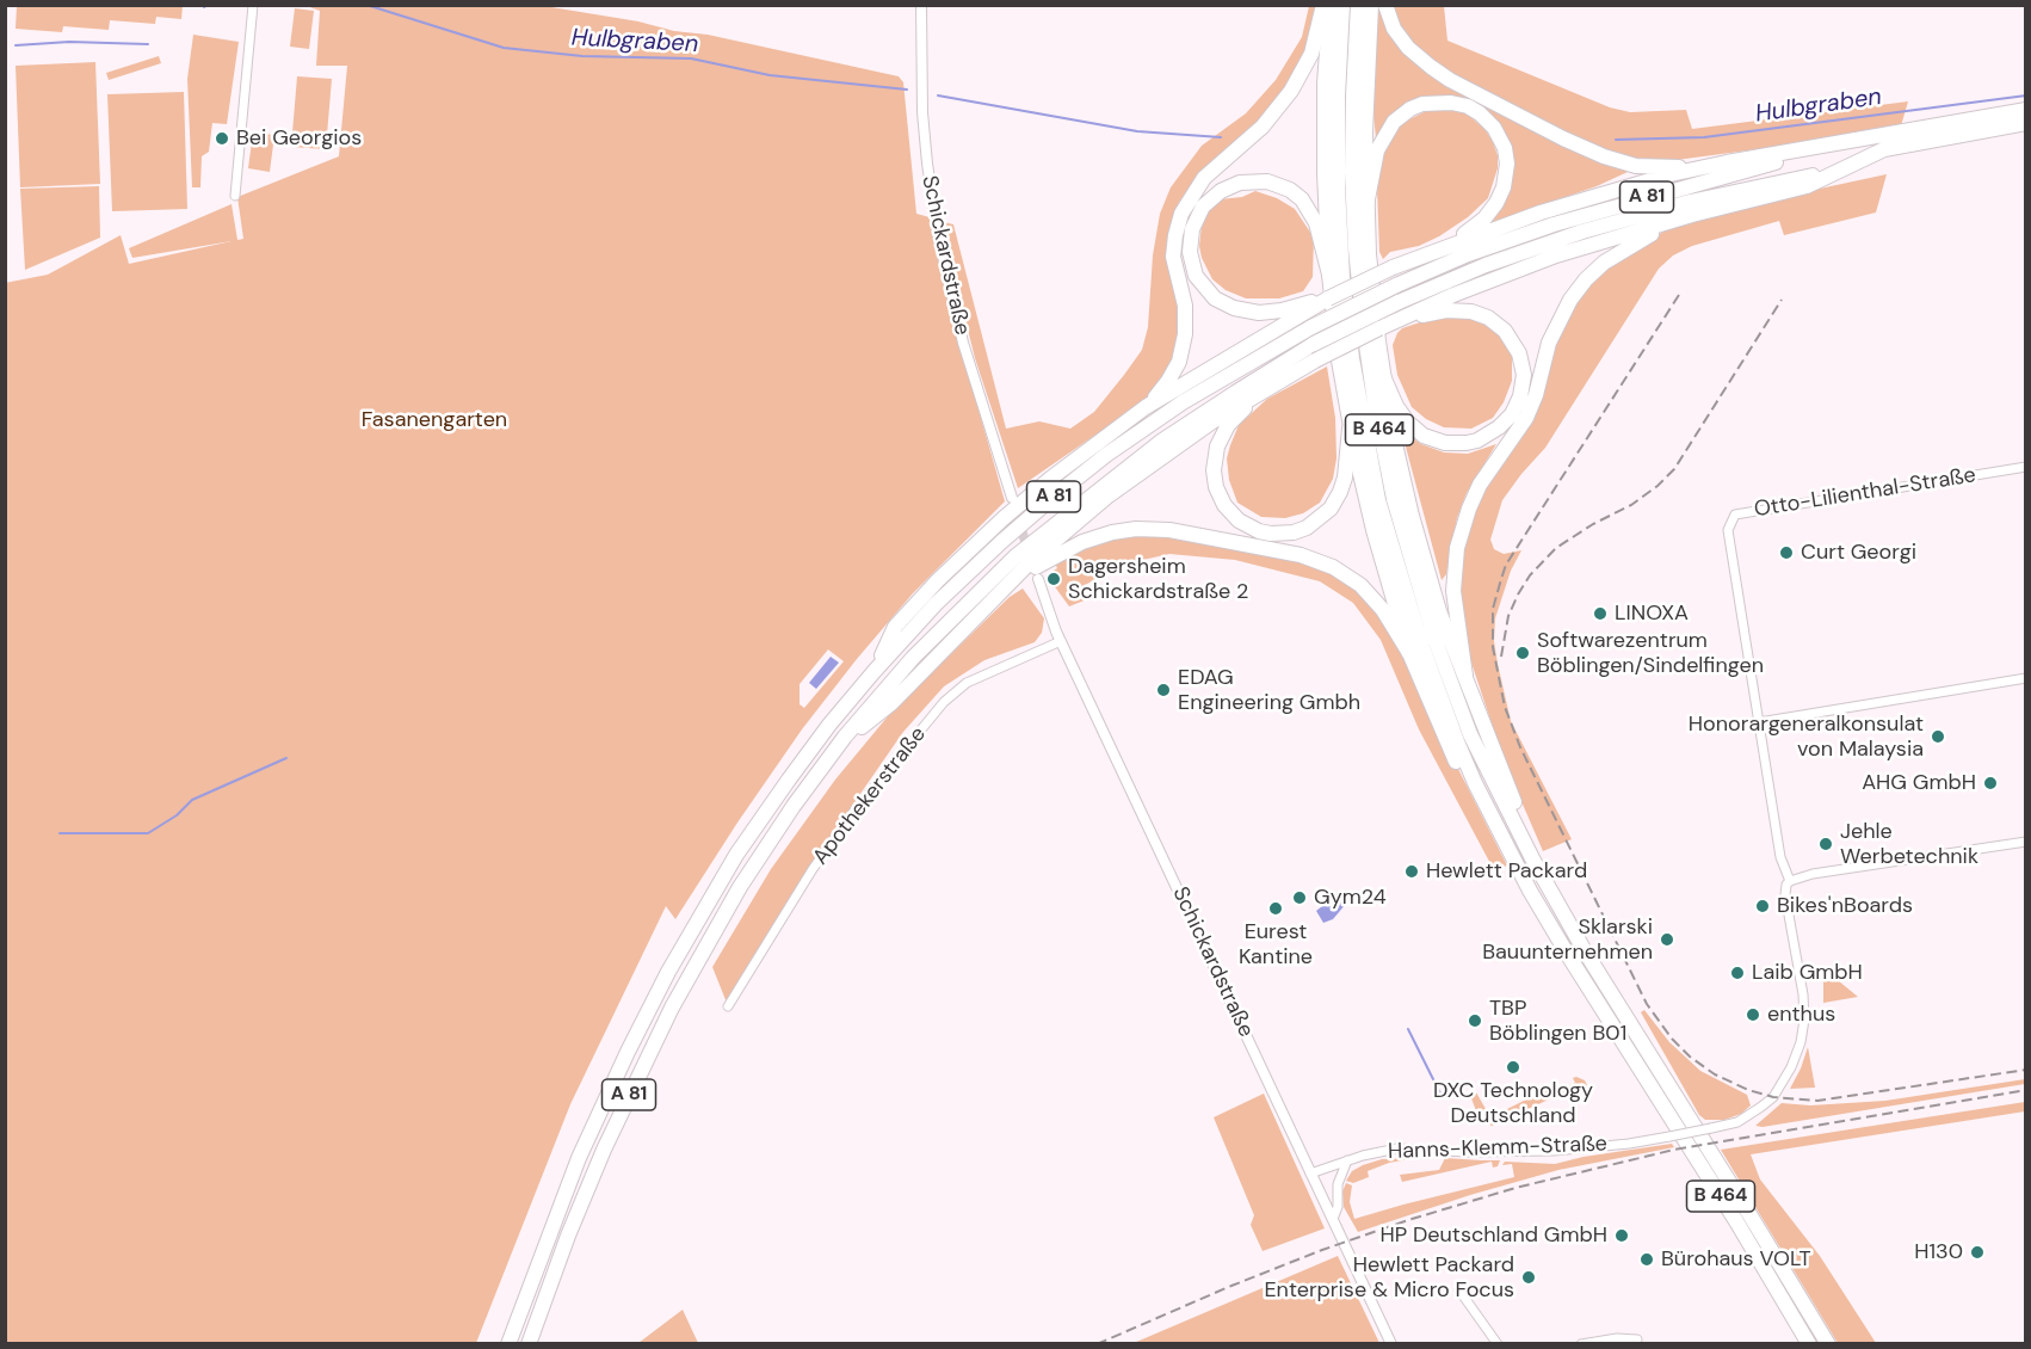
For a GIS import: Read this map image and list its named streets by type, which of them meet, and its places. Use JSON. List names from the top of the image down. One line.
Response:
{"streets":{"highway":["A 81","B 464"],"street":["Schickardstraße","Otto-Lilienthal-Straße","Apothekerstraße","Hanns-Klemm-Straße"]},"crossings":[["Schickardstraße","Apothekerstraße"],["Schickardstraße","Hanns-Klemm-Straße"],["Otto-Lilienthal-Straße","Hanns-Klemm-Straße"]],"water":["Hulbgraben"],"parks":["Fasanengarten"],"places":["Bei Georgios","Curt Georgi","Dagersheim Schickardstraße 2","LINOXA","Softwarezentrum Böblingen/Sindelfingen","EDAG Engineering Gmbh","Honorargeneralkonsulat von Malaysia","AHG GmbH","Jehle Werbetechnik","Hewlett Packard","Gym24","Bikes'nBoards","Eurest Kantine","Sklarski Bauunternehmen","Laib GmbH","enthus","TBP Böblingen B01","DXC Technology Deutschland","HP Deutschland GmbH","H130","Bürohaus VOLT","Hewlett Packard Enterprise & Micro Focus"]}
